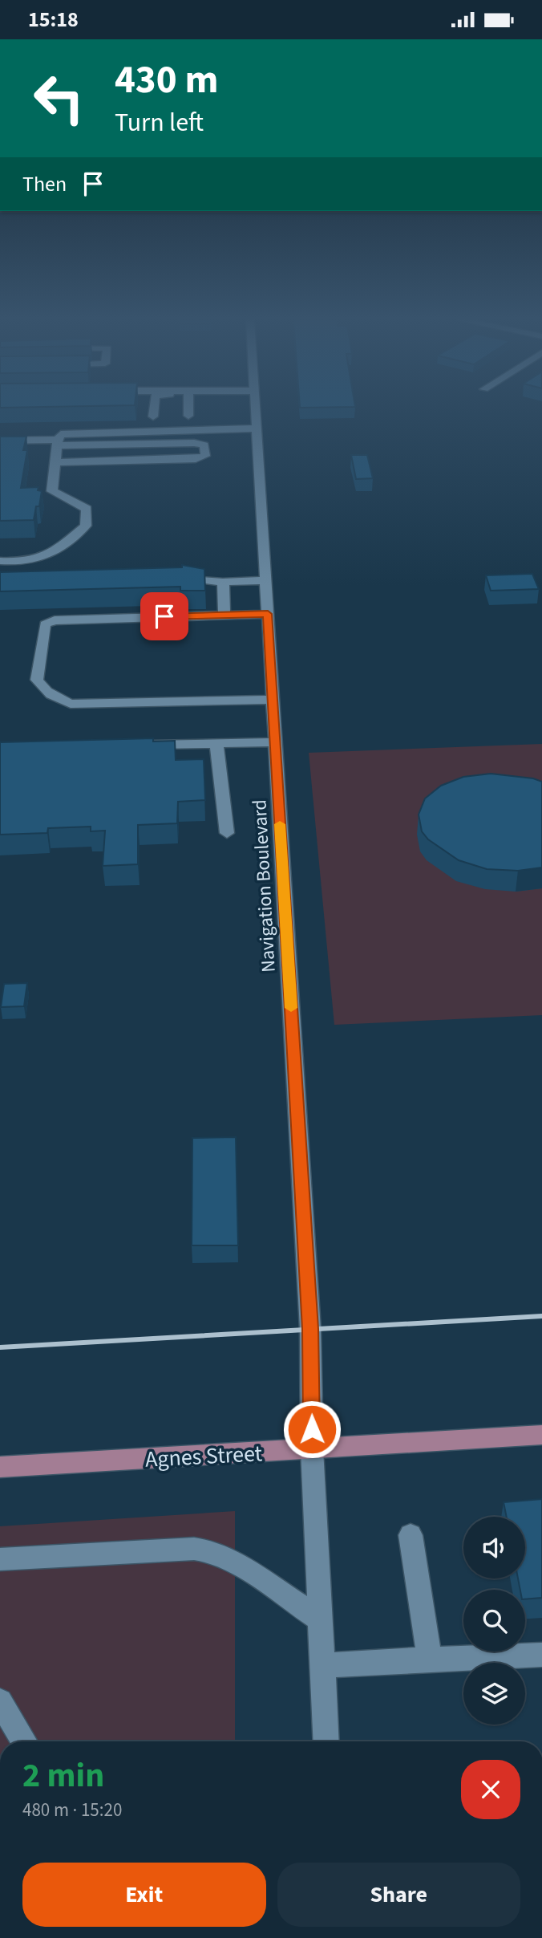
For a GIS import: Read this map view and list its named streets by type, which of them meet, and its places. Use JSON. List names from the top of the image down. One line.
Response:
{"streets":{"main road":["Agnes Street"],"street":["Navigation Boulevard"]},"crossings":[["Navigation Boulevard","Agnes Street"]],"page":{"status":"15:18","turn":["430 m","Turn left"],"then":"Then","heading":["2 min","480 m · 15:20"],"buttons":["Exit","Share"]}}
